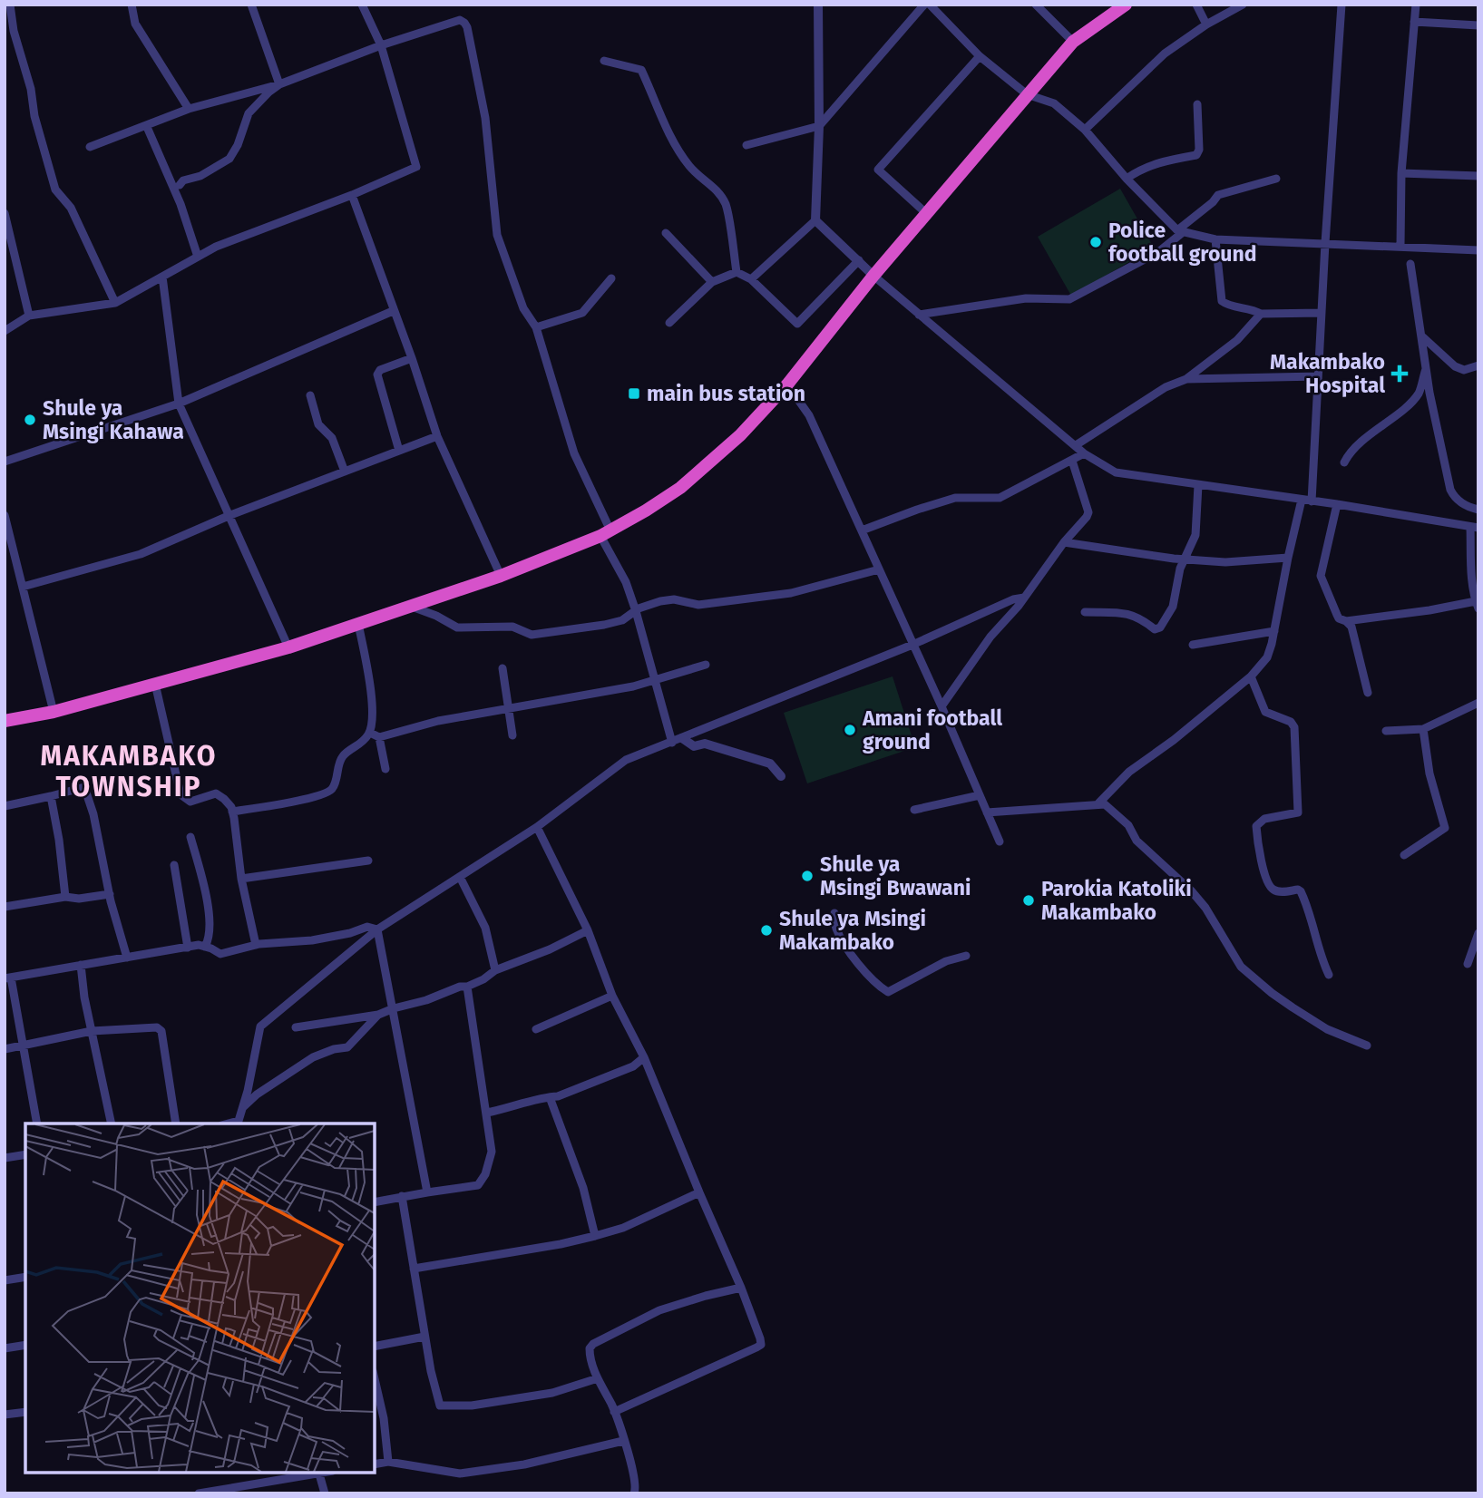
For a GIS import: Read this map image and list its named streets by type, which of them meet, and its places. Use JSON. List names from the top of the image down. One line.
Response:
{"districts":["MAKAMBAKO TOWNSHIP"],"places":{"other":["Police football ground","Shule ya Msingi Kahawa","Amani football ground","Shule ya Msingi Bwawani","Parokia Katoliki Makambako","Shule ya Msingi Makambako"],"health":["Makambako Hospital"],"transit":["main bus station"]}}
